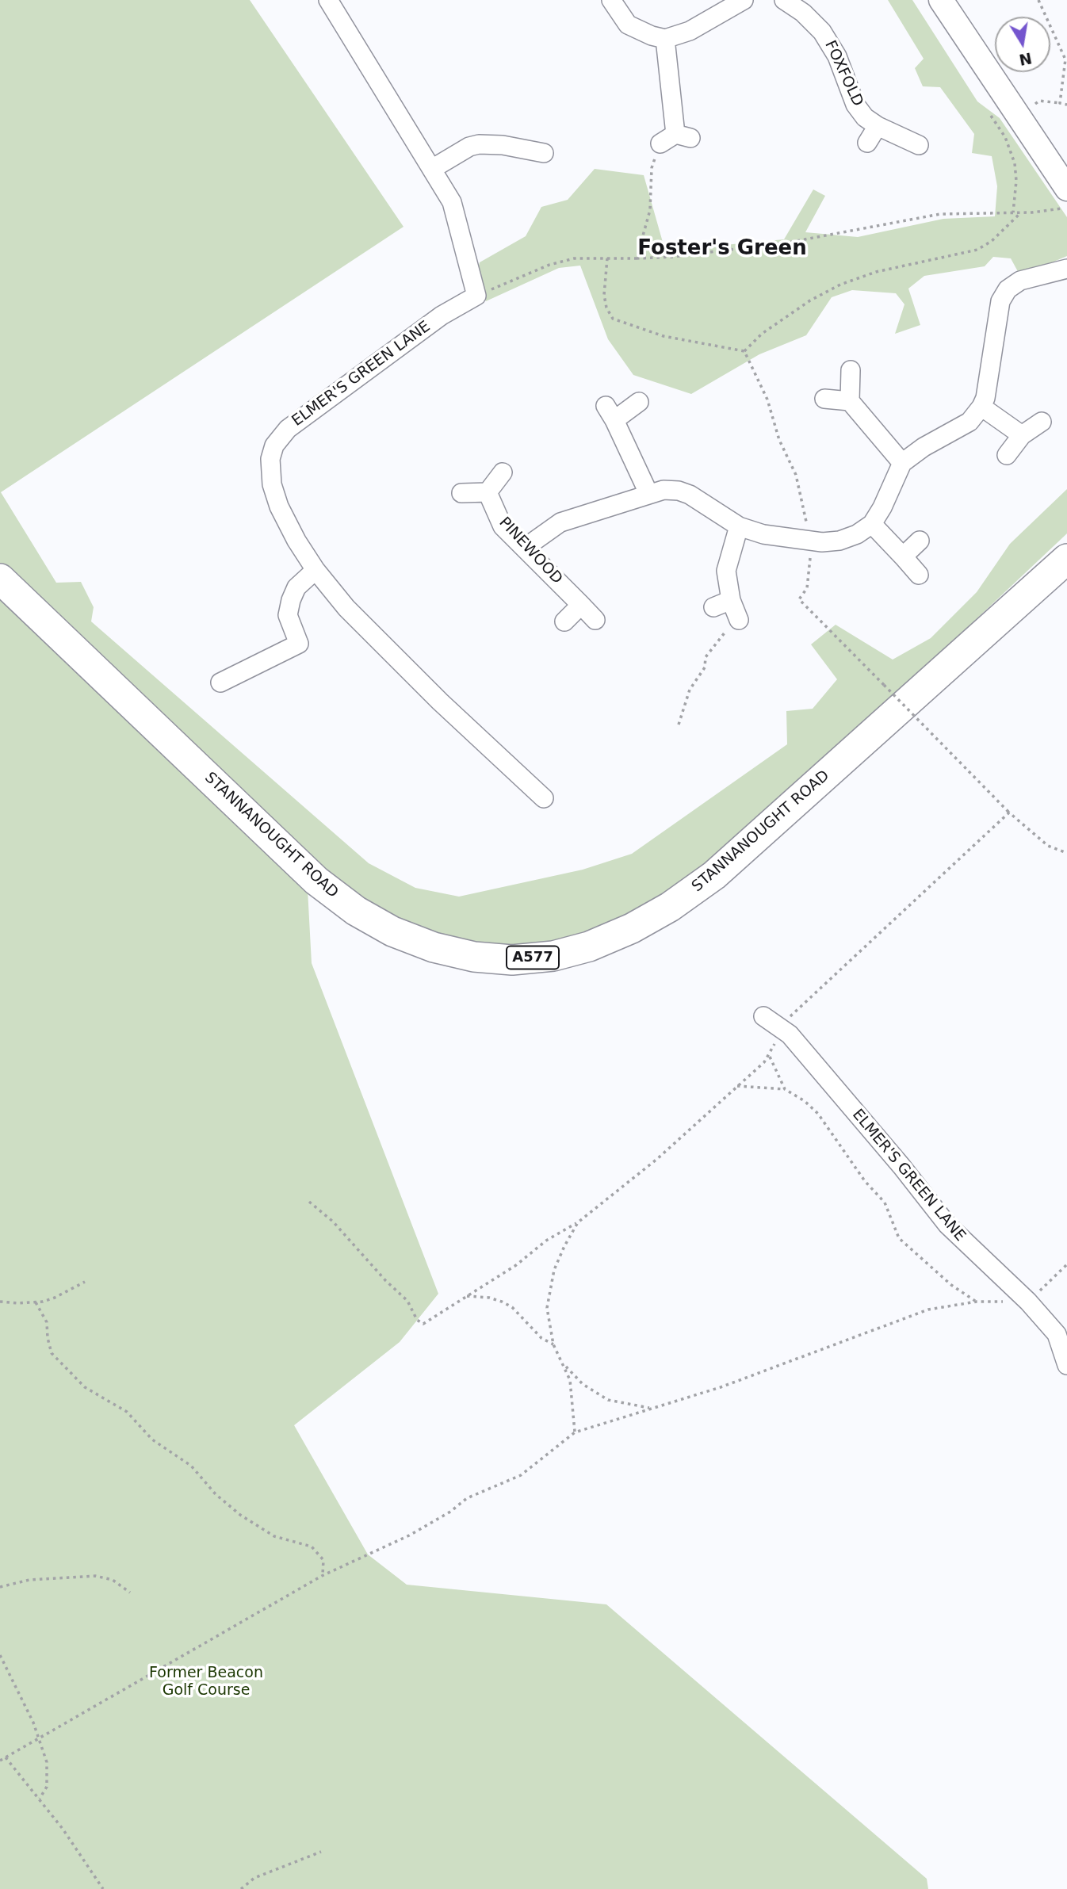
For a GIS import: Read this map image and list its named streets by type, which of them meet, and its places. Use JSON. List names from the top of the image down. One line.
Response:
{"streets":{"main road":["STANNANOUGHT ROAD","A577"],"street":["FOXFOLD","ELMER'S GREEN LANE","PINEWOOD"]},"districts":["Foster's Green"],"parks":["Former Beacon Golf Course"],"north":"bottom"}
